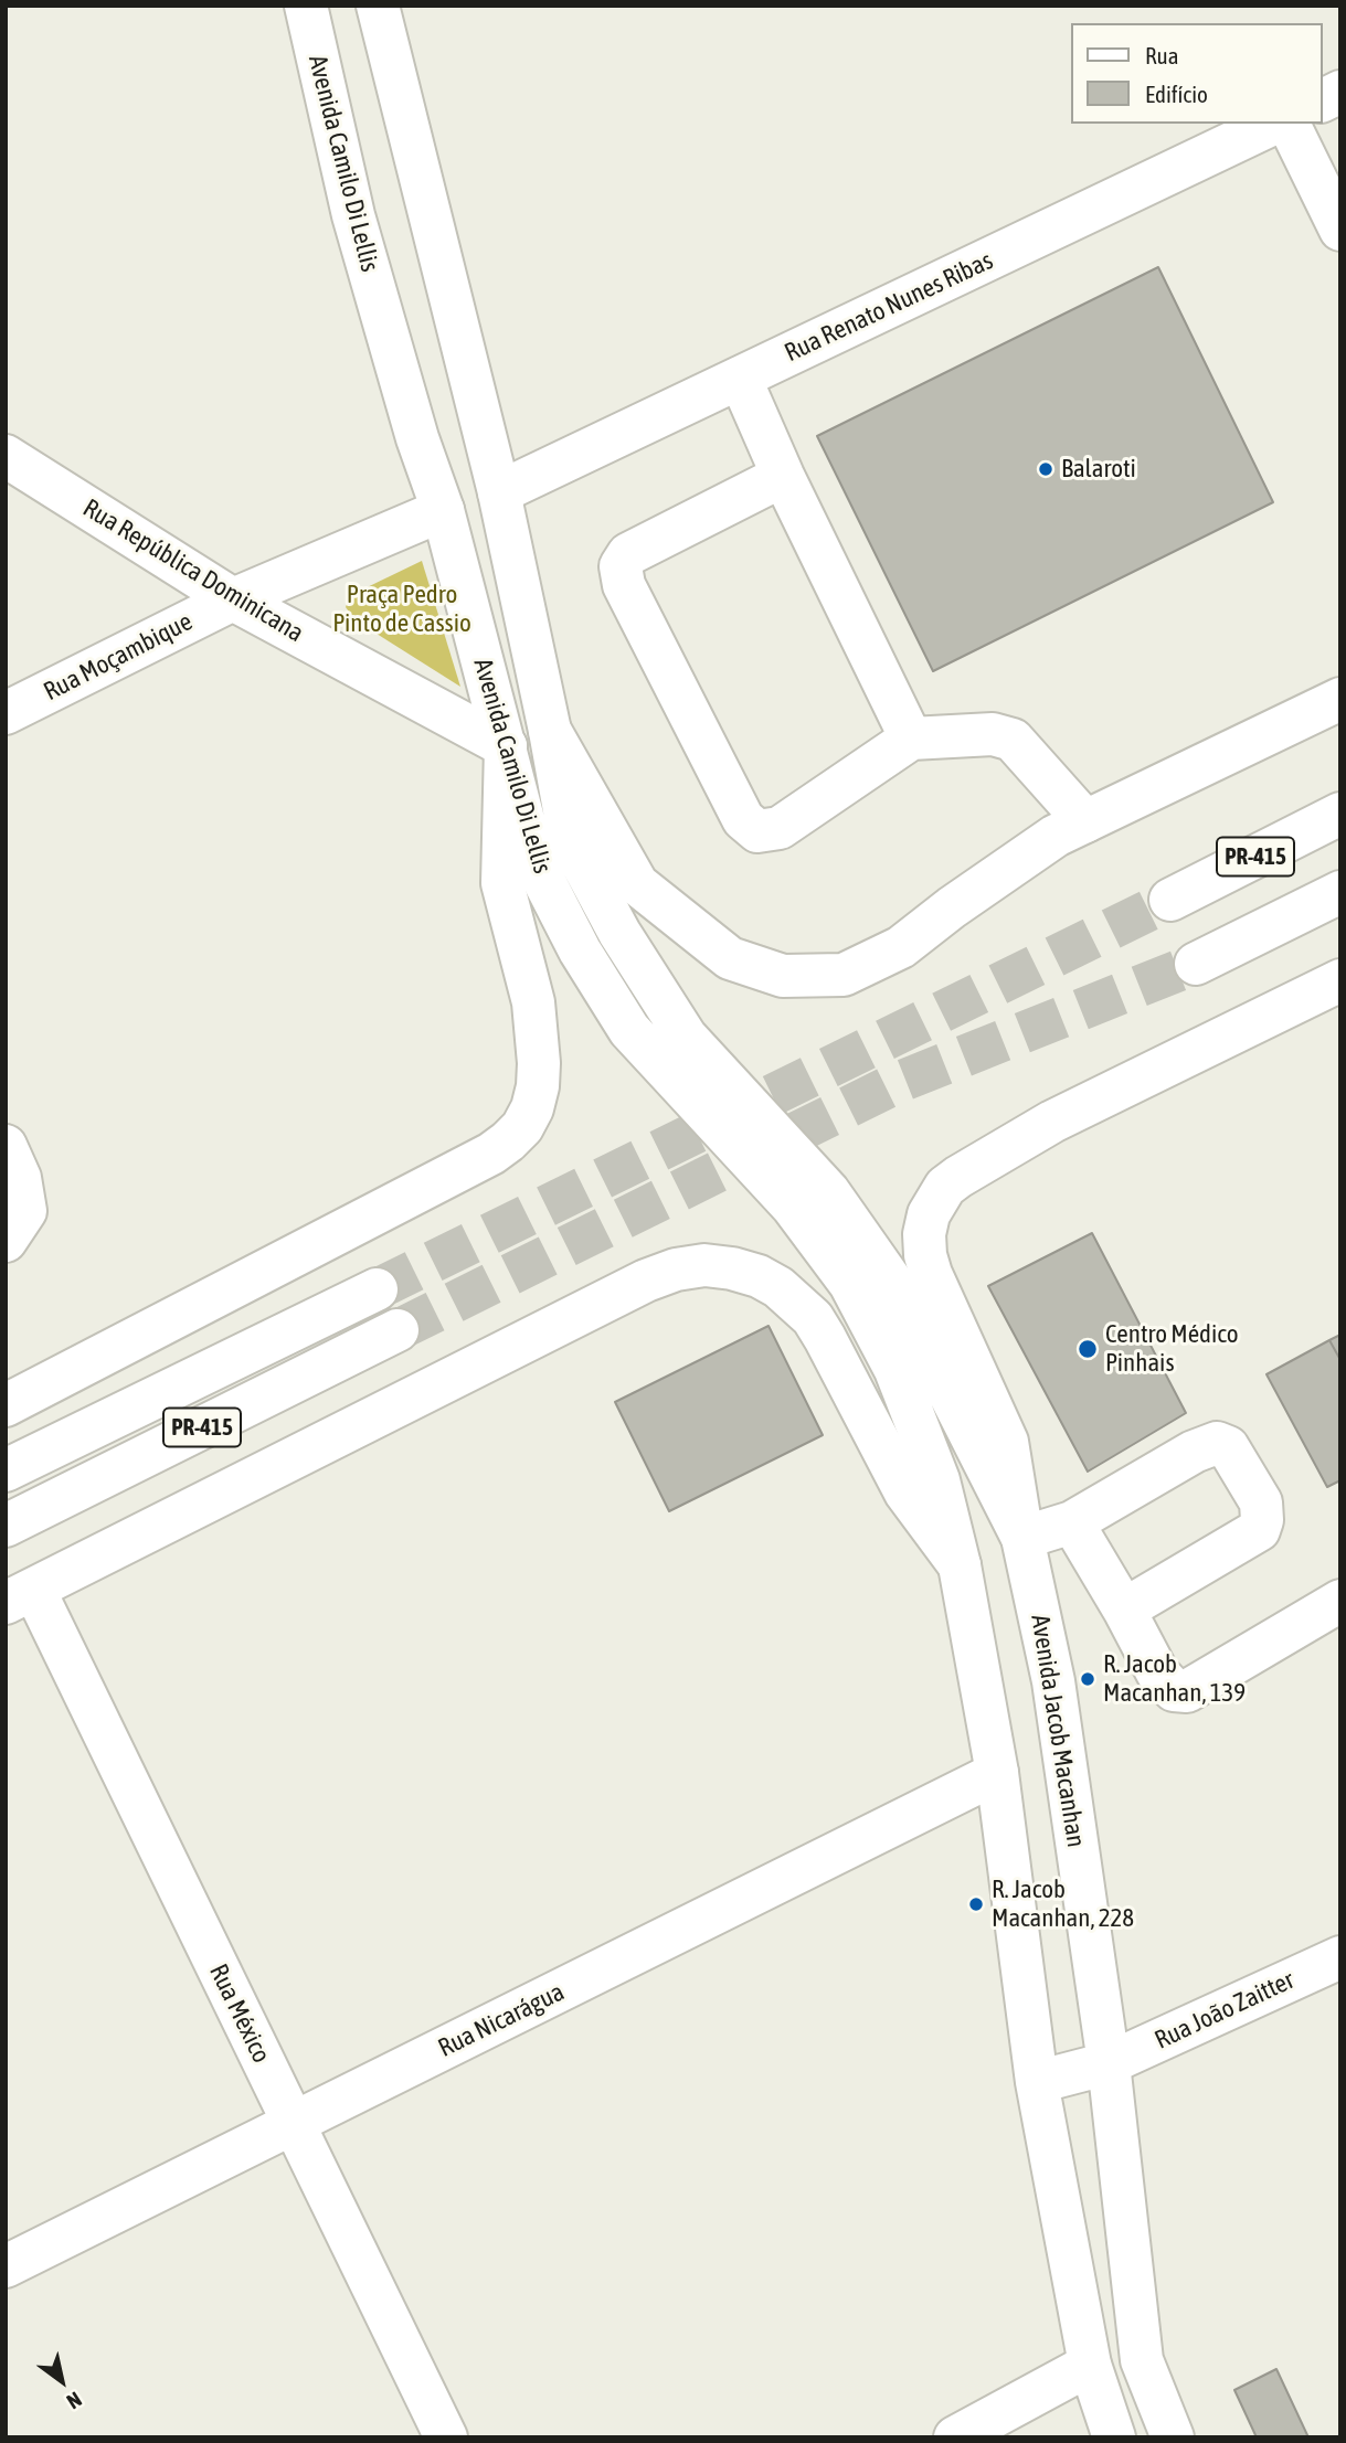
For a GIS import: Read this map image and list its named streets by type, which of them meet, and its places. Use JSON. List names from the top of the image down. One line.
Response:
{"streets":{"main road":["Avenida Camilo Di Lellis","Rua Renato Nunes Ribas","Rua República Dominicana","Rua Moçambique","PR-415","Avenida Jacob Macanhan","Rua João Zaitter","Rua México","Rua Nicarágua"]},"crossings":[["Avenida Camilo Di Lellis","Rua Renato Nunes Ribas"],["Avenida Camilo Di Lellis","Rua República Dominicana"],["Avenida Camilo Di Lellis","Rua Moçambique"],["Avenida Camilo Di Lellis","Avenida Jacob Macanhan"],["Rua República Dominicana","Rua Moçambique"],["Avenida Jacob Macanhan","Rua João Zaitter"],["Rua México","Rua Nicarágua"]],"parks":["Praça Pedro Pinto de Cassio"],"places":["Balaroti","Centro Médico Pinhais","R. Jacob Macanhan, 139","R. Jacob Macanhan, 228"],"legend":["Rua","Edifício"],"north":"bottom right"}
